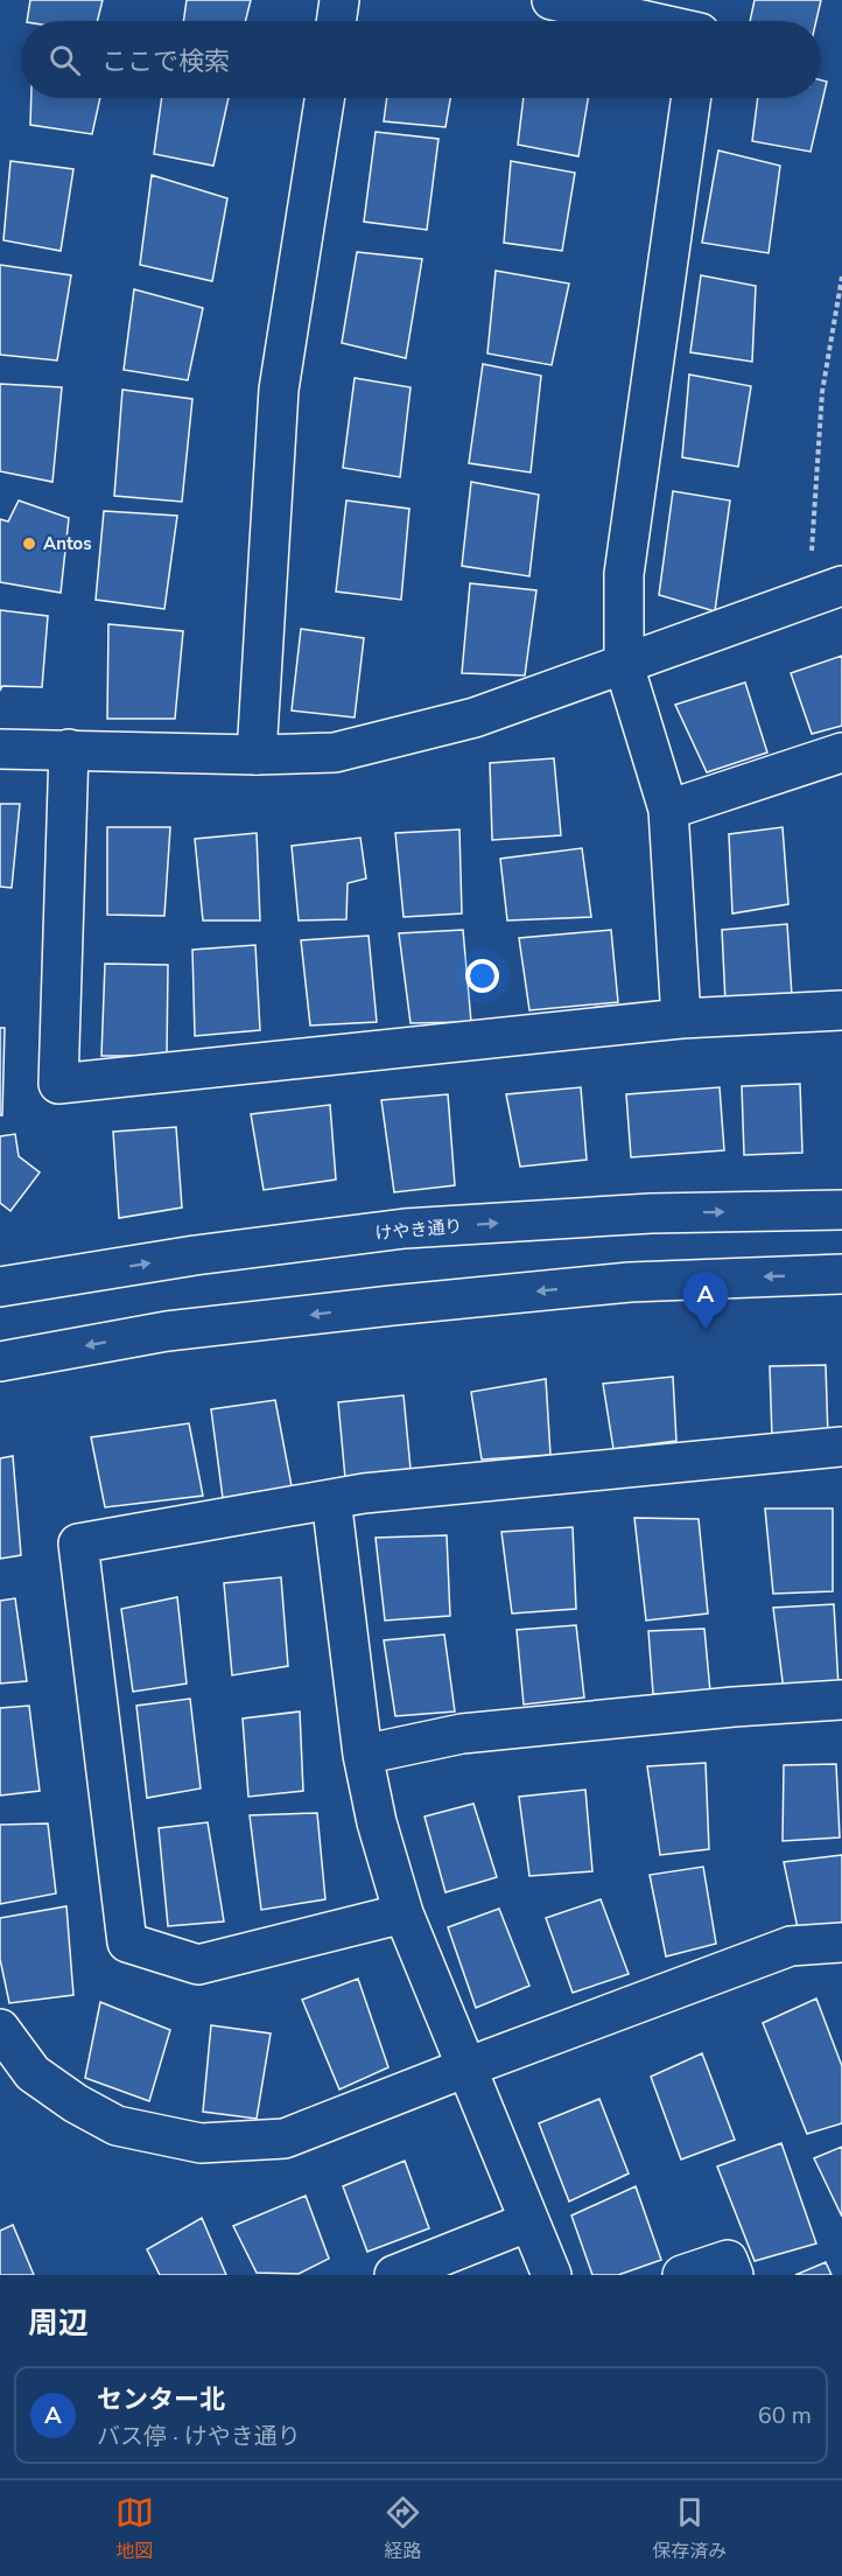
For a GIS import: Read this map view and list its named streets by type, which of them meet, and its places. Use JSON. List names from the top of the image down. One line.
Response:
{"streets":{"street":["けやき通り"]},"places":["Antos"],"page":{"search":"ここで検索","pins":"A","heading":"周辺","list":[{"mark":"A","name":"センター北","note":"バス停 · けやき通り","value":"60 m"}],"nav":["地図","経路","保存済み"]}}
